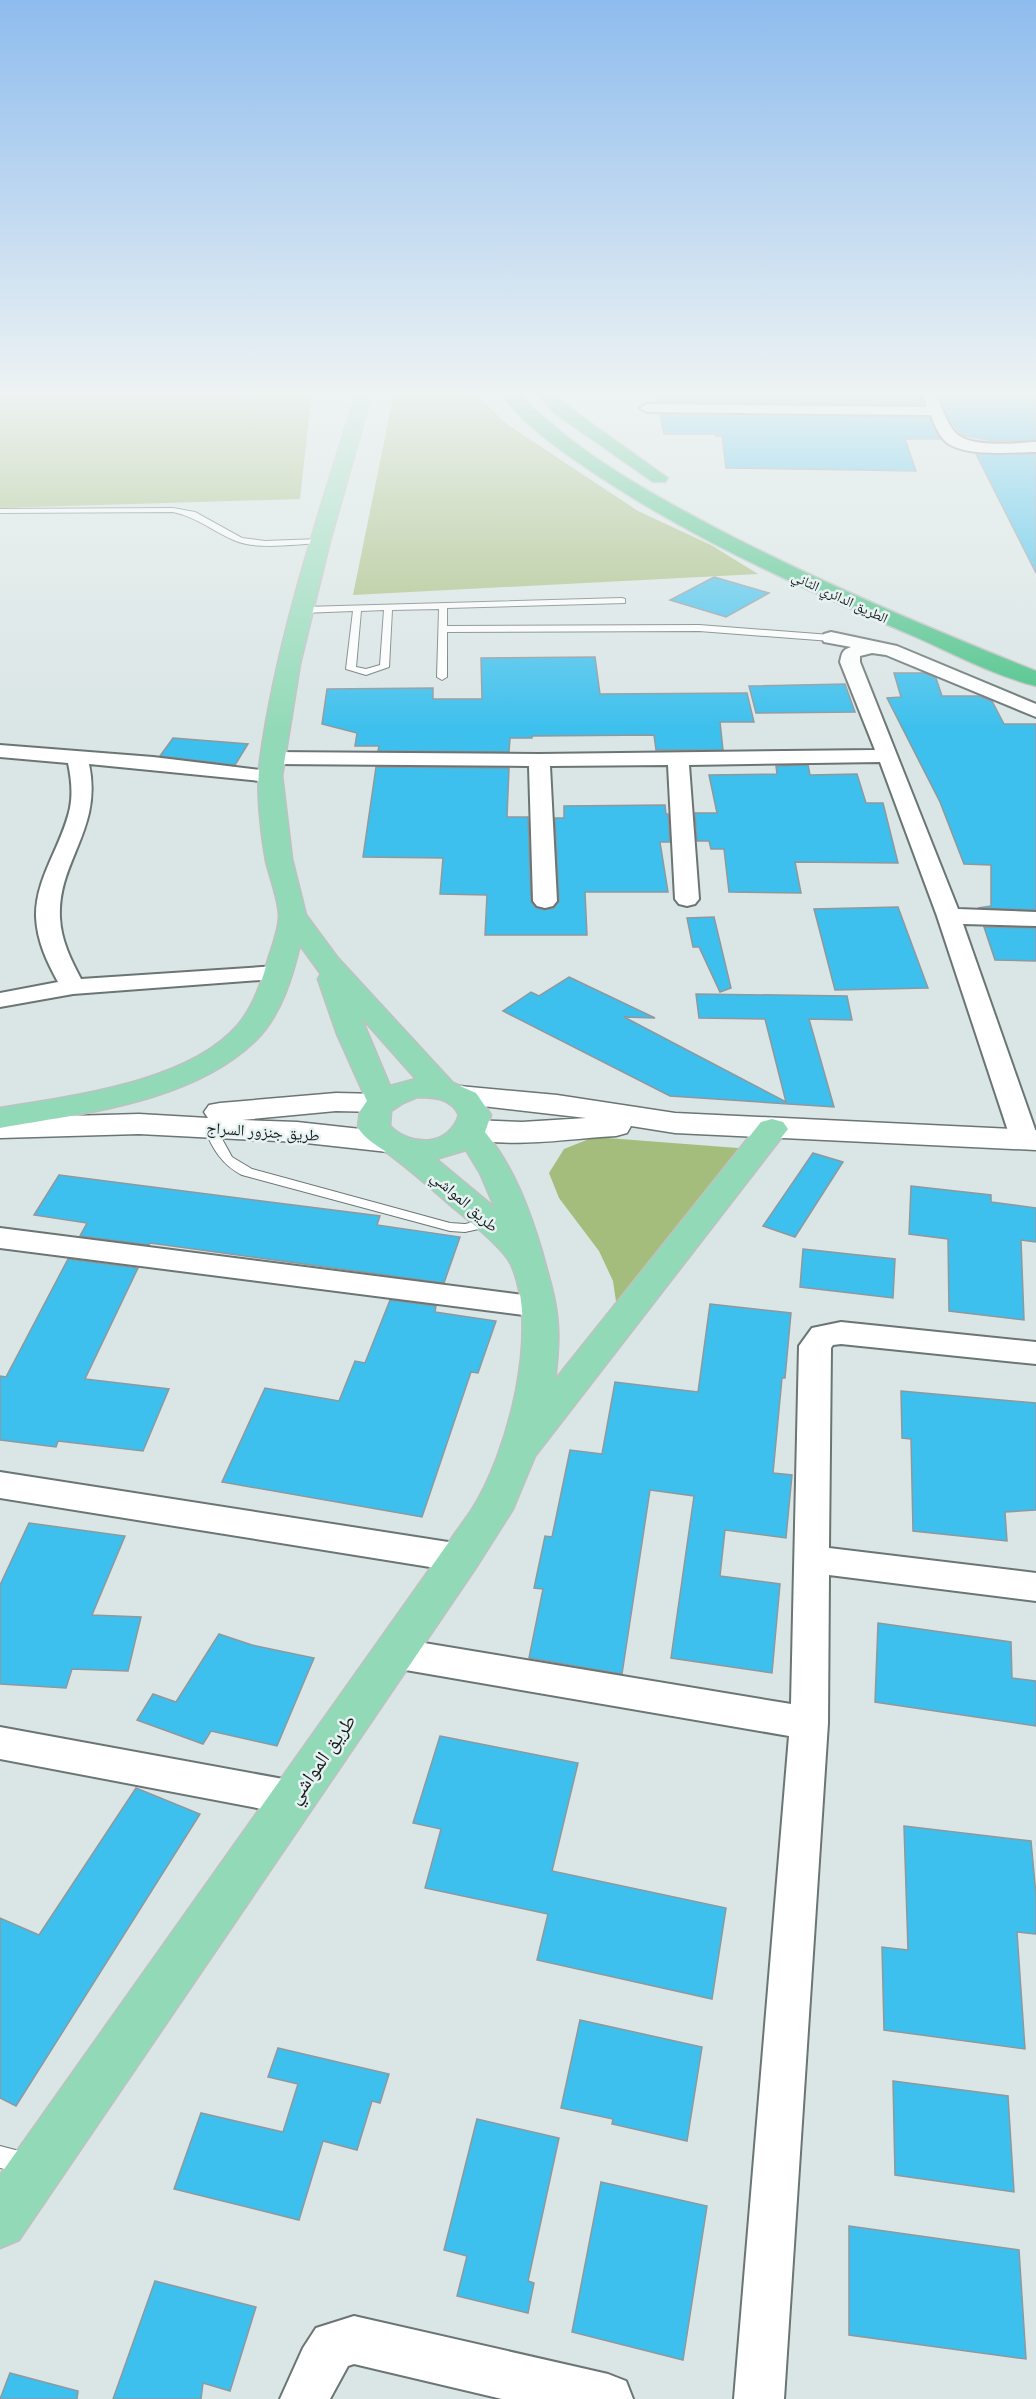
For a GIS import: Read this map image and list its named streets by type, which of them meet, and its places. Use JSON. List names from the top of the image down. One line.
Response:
{"streets":{"highway":["الطريق الدائري الثاني"],"main road":["طريق المواشي"],"street":["طريق جنزور السراج"]},"crossings":[["طريق جنزور السراج","طريق المواشي"]]}
